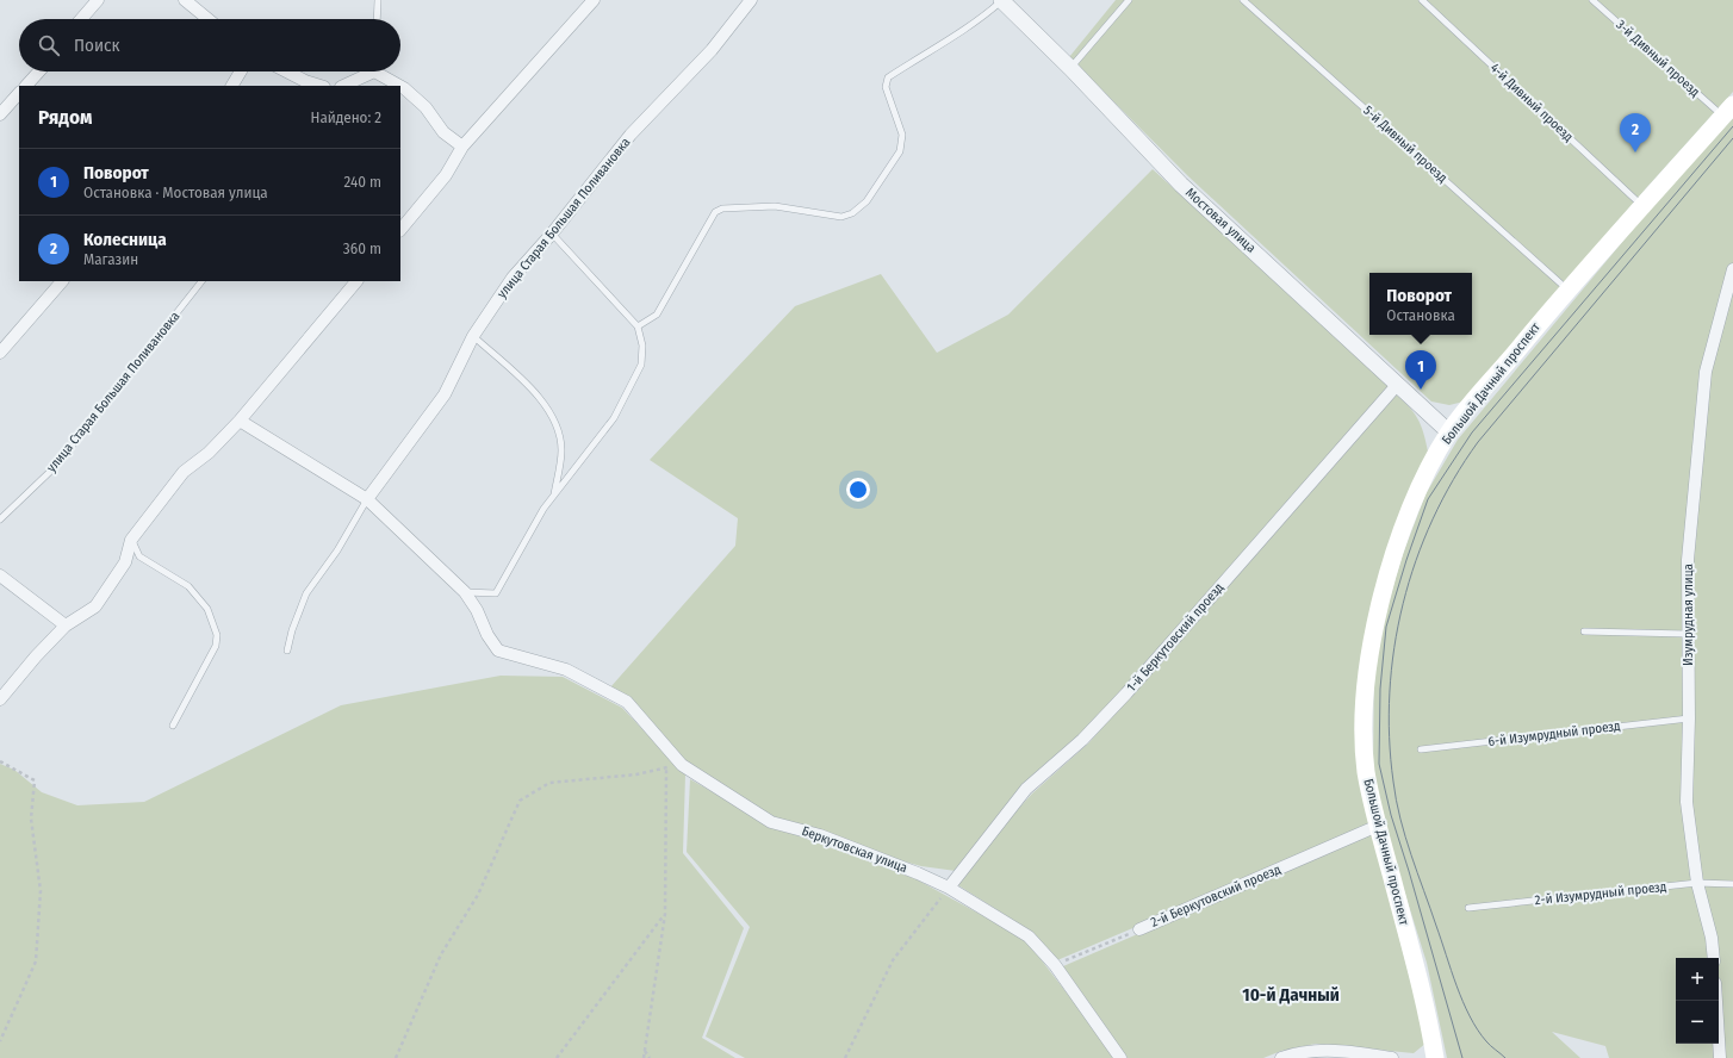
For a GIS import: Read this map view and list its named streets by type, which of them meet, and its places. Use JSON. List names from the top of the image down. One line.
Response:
{"streets":{"main road":["Большой Дачный проспект"],"street":["улица Старая Большая Поливановка","Мостовая улица","Изумрудная улица","1-й Беркутовский проезд","Беркутовская улица","2-й Беркутовский проезд"],"lane":["3-й Дивный проезд","4-й Дивный проезд","5-й Дивный проезд","6-й Изумрудный проезд","2-й Изумрудный проезд"]},"crossings":[["3-й Дивный проезд","Большой Дачный проспект"],["4-й Дивный проезд","Большой Дачный проспект"],["5-й Дивный проезд","Большой Дачный проспект"],["Мостовая улица","Большой Дачный проспект"],["Мостовая улица","1-й Беркутовский проезд"],["Большой Дачный проспект","2-й Беркутовский проезд"],["Изумрудная улица","6-й Изумрудный проезд"],["Изумрудная улица","2-й Изумрудный проезд"],["1-й Беркутовский проезд","Беркутовская улица"],["Беркутовская улица","2-й Беркутовский проезд"]],"districts":["10-й Дачный"],"page":{"search":"Поиск","heading":["Рядом","Найдено: 2"],"pins":["2","1"],"list":[{"mark":"1","name":"Поворот","note":"Остановка · Мостовая улица","value":"240 m"},{"mark":"2","name":"Колесница","note":"Магазин","value":"360 m"}],"popup":["Поворот","Остановка"],"map_buttons":["+","−"]}}
